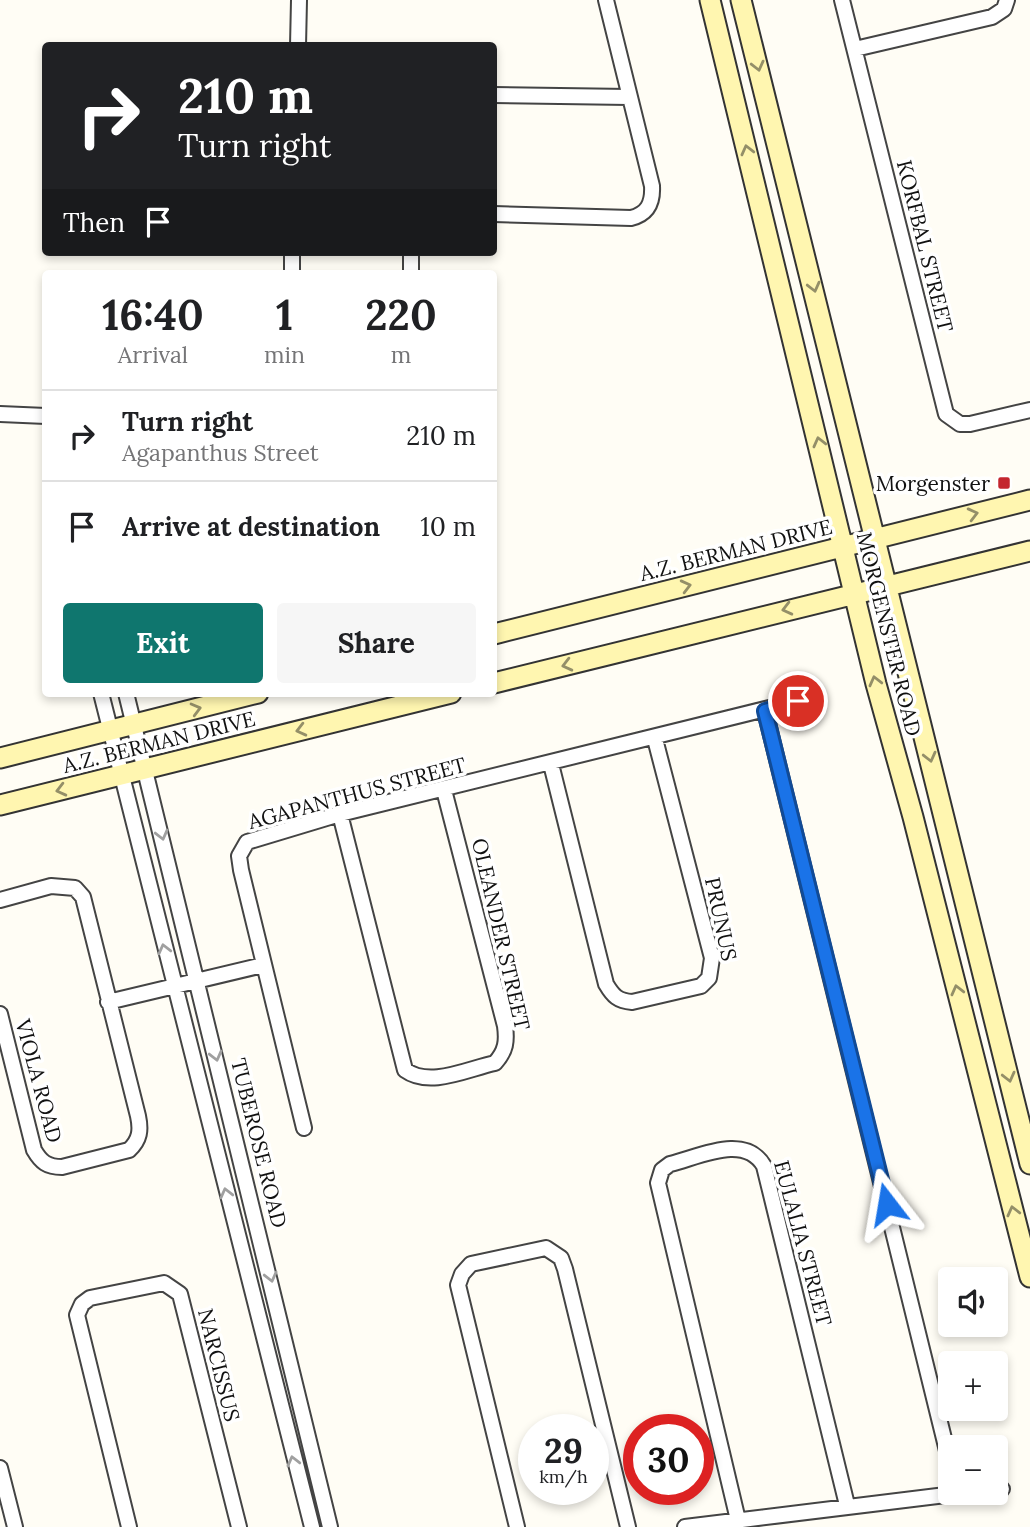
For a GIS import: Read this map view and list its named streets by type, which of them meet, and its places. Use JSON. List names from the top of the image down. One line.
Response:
{"streets":{"main road":["A.Z. BERMAN DRIVE","MORGENSTER ROAD"],"street":["KORFBAL STREET","AGAPANTHUS STREET","PRUNUS","OLEANDER STREET","VIOLA ROAD","TUBEROSE ROAD","EULALIA STREET","NARCISSUS"]},"crossings":[["A.Z. BERMAN DRIVE","MORGENSTER ROAD"],["A.Z. BERMAN DRIVE","TUBEROSE ROAD"],["AGAPANTHUS STREET","PRUNUS"],["AGAPANTHUS STREET","OLEANDER STREET"]],"places":{"transit":["Morgenster"]},"page":{"turn":["210 m","Turn right"],"then":"Then","eta":["16:40","Arrival","1","min","220","m"],"list":[{"name":"Turn right","note":"Agapanthus Street","value":"210 m"},{"name":"Arrive at destination","value":"10 m"}],"buttons":["Exit","Share"],"map_buttons":["+","−"],"speed":"29 km/h","limit":"30"}}
